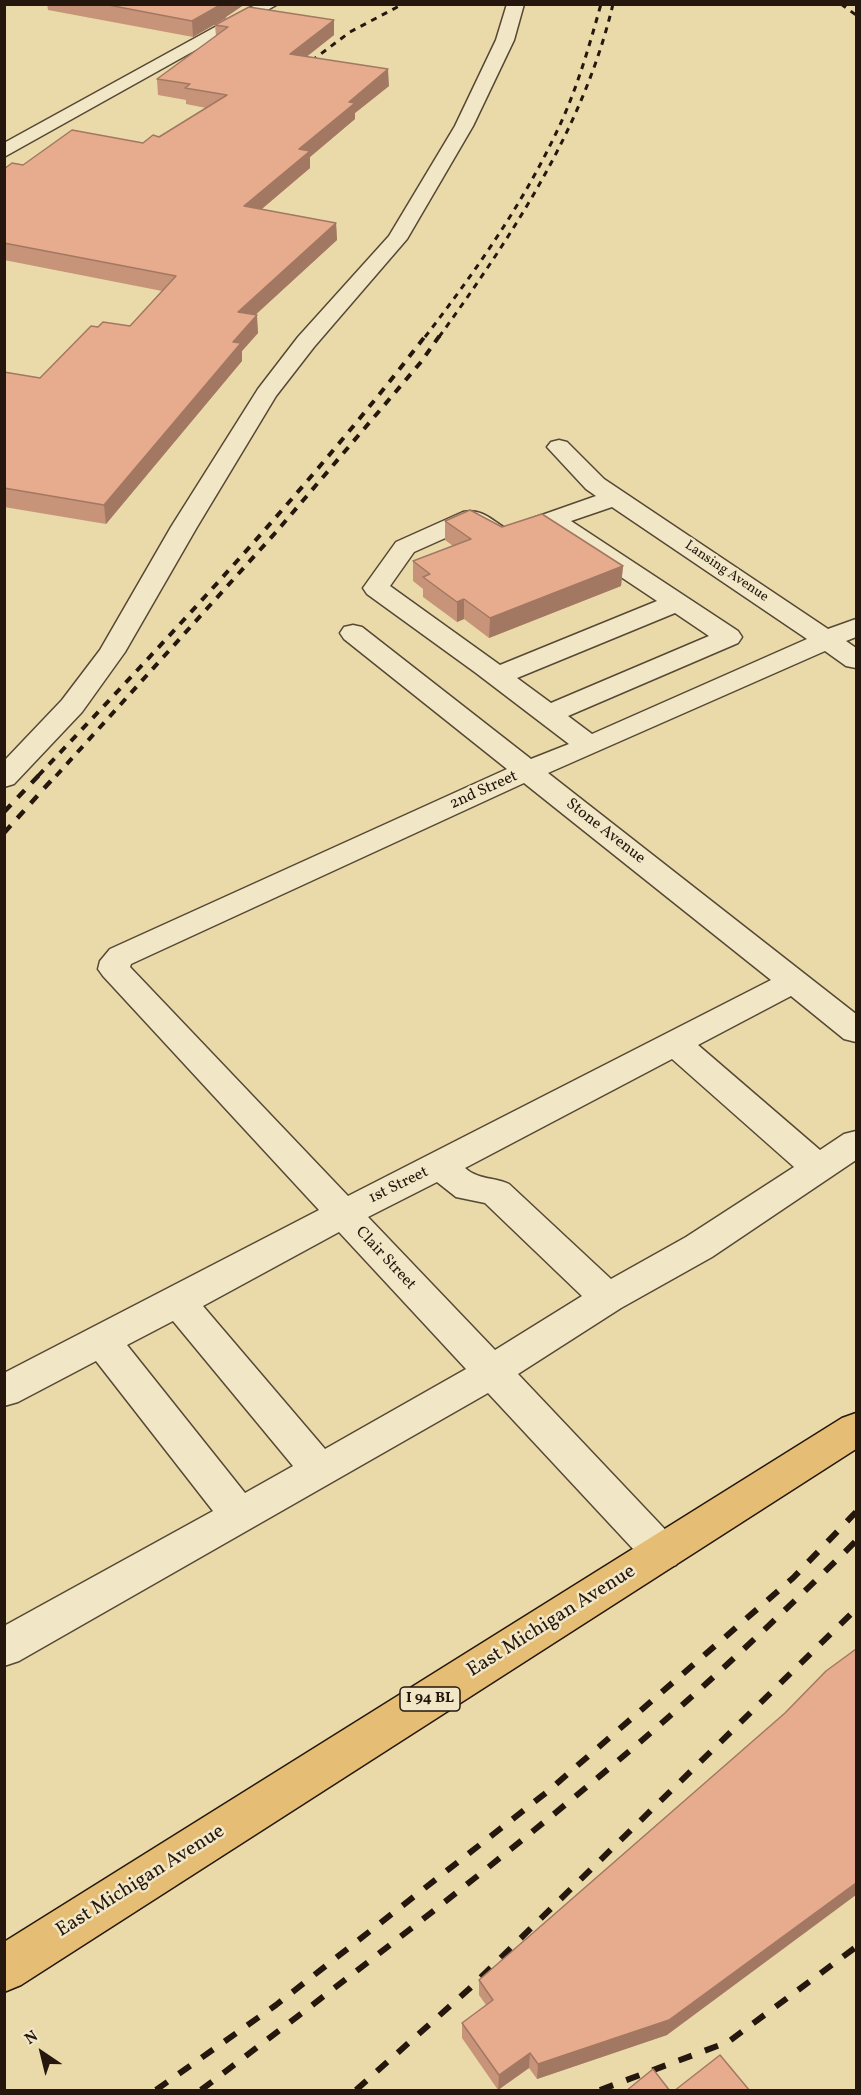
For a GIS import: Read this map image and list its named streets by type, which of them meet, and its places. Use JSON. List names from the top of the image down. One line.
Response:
{"streets":{"highway":["East Michigan Avenue","I 94 BL"],"street":["Lansing Avenue","2nd Street","Stone Avenue","1st Street","Clair Street"]},"crossings":[["Lansing Avenue","2nd Street"],["2nd Street","Stone Avenue"],["2nd Street","Clair Street"],["Stone Avenue","1st Street"],["1st Street","Clair Street"],["Clair Street","East Michigan Avenue"]],"north":"top left"}
